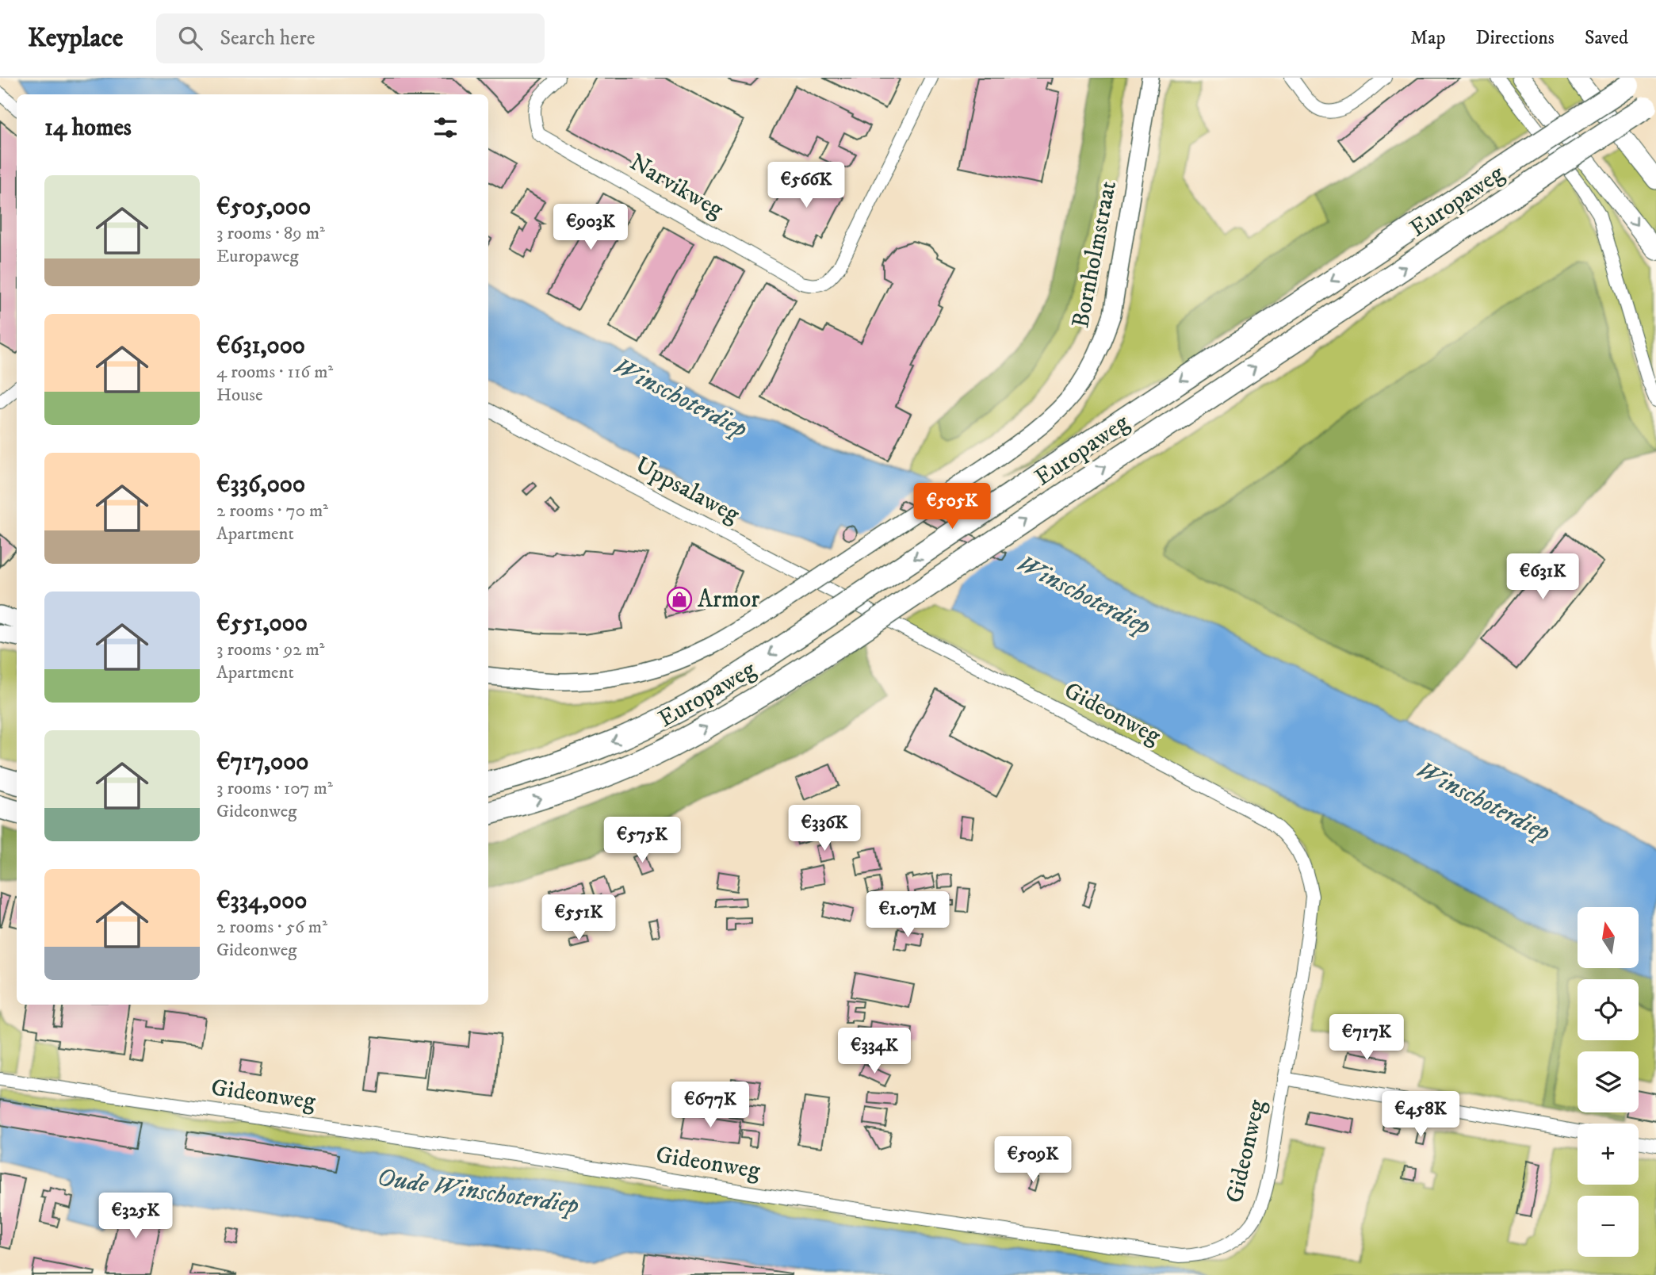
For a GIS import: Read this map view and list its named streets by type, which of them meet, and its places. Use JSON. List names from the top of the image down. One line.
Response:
{"streets":{"highway":["Europaweg"],"street":["Narvikweg","Bornholmstraat","Uppsalaweg","Gideonweg"]},"crossings":[["Uppsalaweg","Gideonweg"]],"water":["Winschoterdiep","Oude Winschoterdiep"],"places":{"shop":["Armor"]},"north":"top","page":{"header":"Keyplace","search":"Search here","nav":["Map","Directions","Saved"],"heading":"14 homes","list":[{"name":"€505,000","note":"3 rooms · 89 m² · Europaweg"},{"name":"€631,000","note":"4 rooms · 116 m² · House"},{"name":"€336,000","note":"2 rooms · 70 m² · Apartment"},{"name":"€551,000","note":"3 rooms · 92 m² · Apartment"},{"name":"€717,000","note":"3 rooms · 107 m² · Gideonweg"},{"name":"€334,000","note":"2 rooms · 56 m² · Gideonweg"}],"price":["€566K","€903K","€505K","€631K","€336K","€575K","€1.07M","€551K","€717K","€334K","€677K","€458K","€509K","€325K"],"map_buttons":["+","−"]}}
